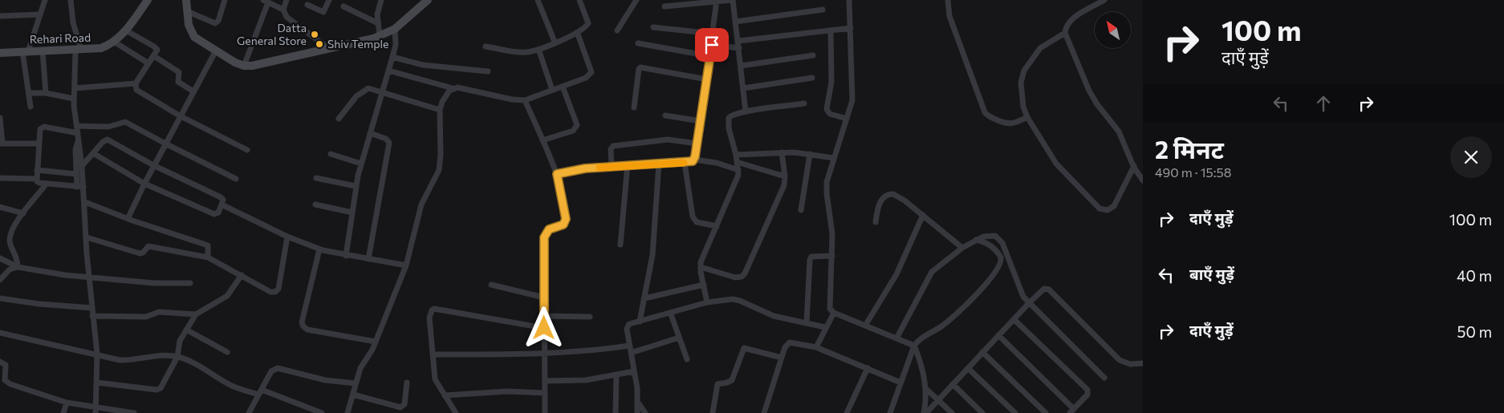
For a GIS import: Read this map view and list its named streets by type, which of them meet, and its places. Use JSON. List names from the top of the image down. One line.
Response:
{"streets":{"main road":["Rehari Road"]},"places":["Datta General Store","Shiv Temple"],"north":"top left","page":{"turn":["100 m","दाएँ मुड़ें"],"heading":["2 मिनट","490 m · 15:58"],"list":[{"name":"दाएँ मुड़ें","value":"100 m"},{"name":"बाएँ मुड़ें","value":"40 m"},{"name":"दाएँ मुड़ें","value":"50 m"}]}}
